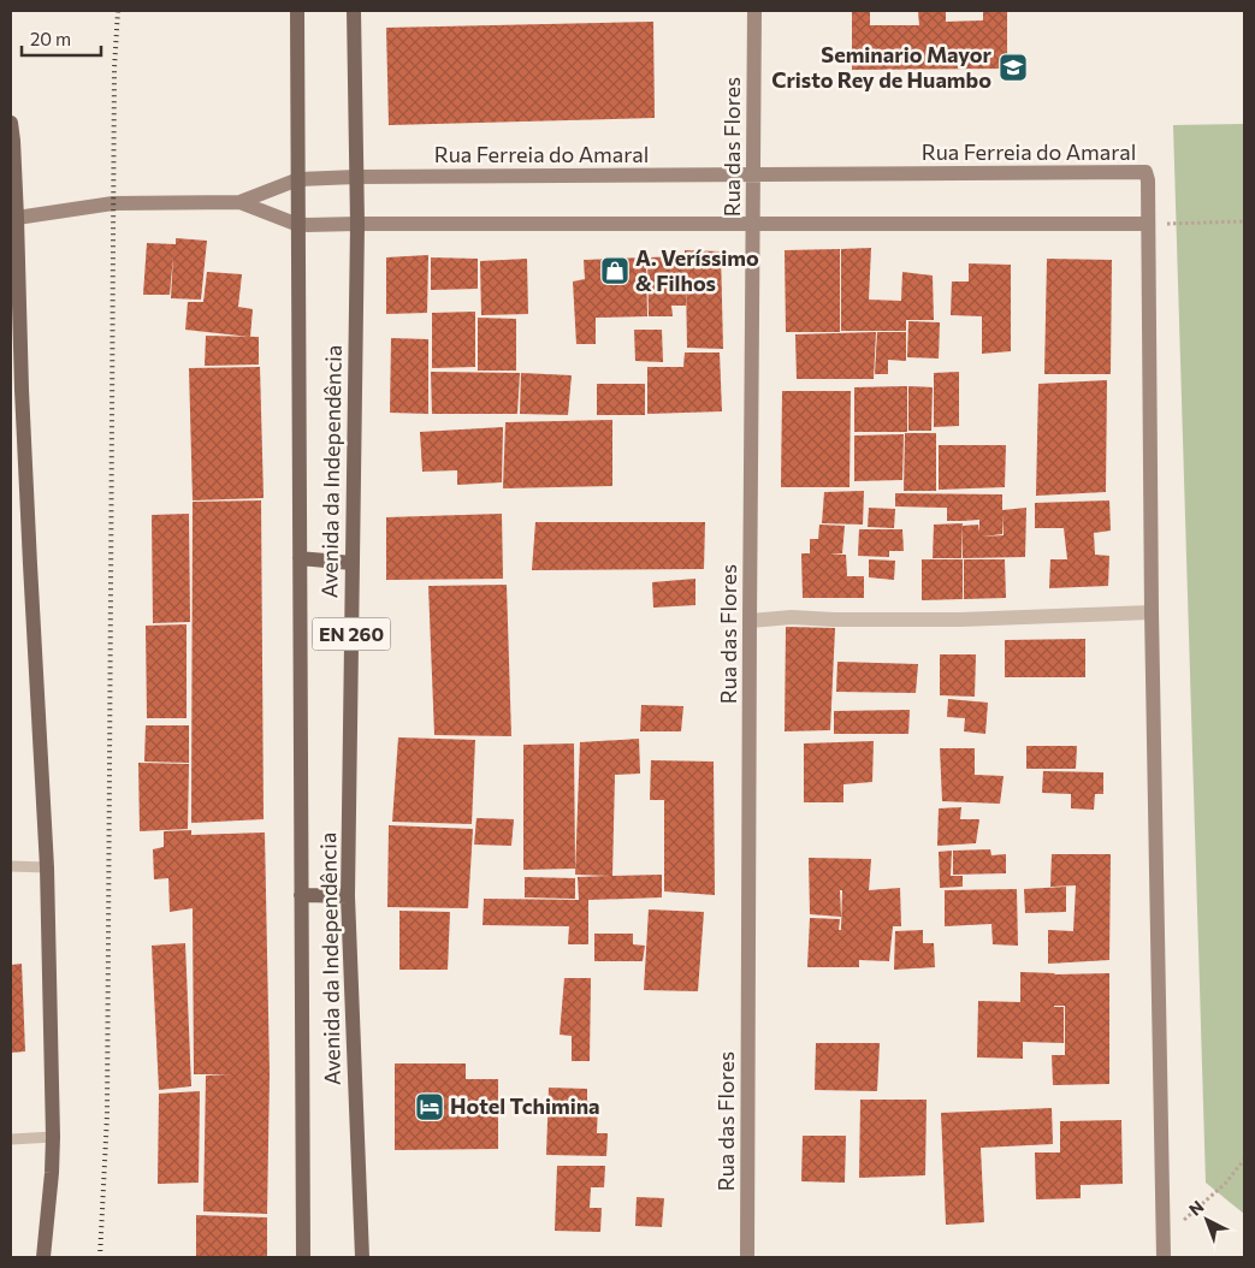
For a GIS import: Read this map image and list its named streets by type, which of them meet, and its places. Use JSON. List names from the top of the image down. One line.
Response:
{"streets":{"main road":["Avenida da Independência","EN 260"],"street":["Rua das Flores","Rua Ferreia do Amaral"]},"crossings":[["Rua das Flores","Rua Ferreia do Amaral"],["Rua Ferreia do Amaral","Avenida da Independência"]],"places":{"school or university":["Seminario Mayor Cristo Rey de Huambo"],"shop":["A. Veríssimo & Filhos"],"hotel":["Hotel Tchimina"]},"scale_bar":"20 m","north":"top left"}
